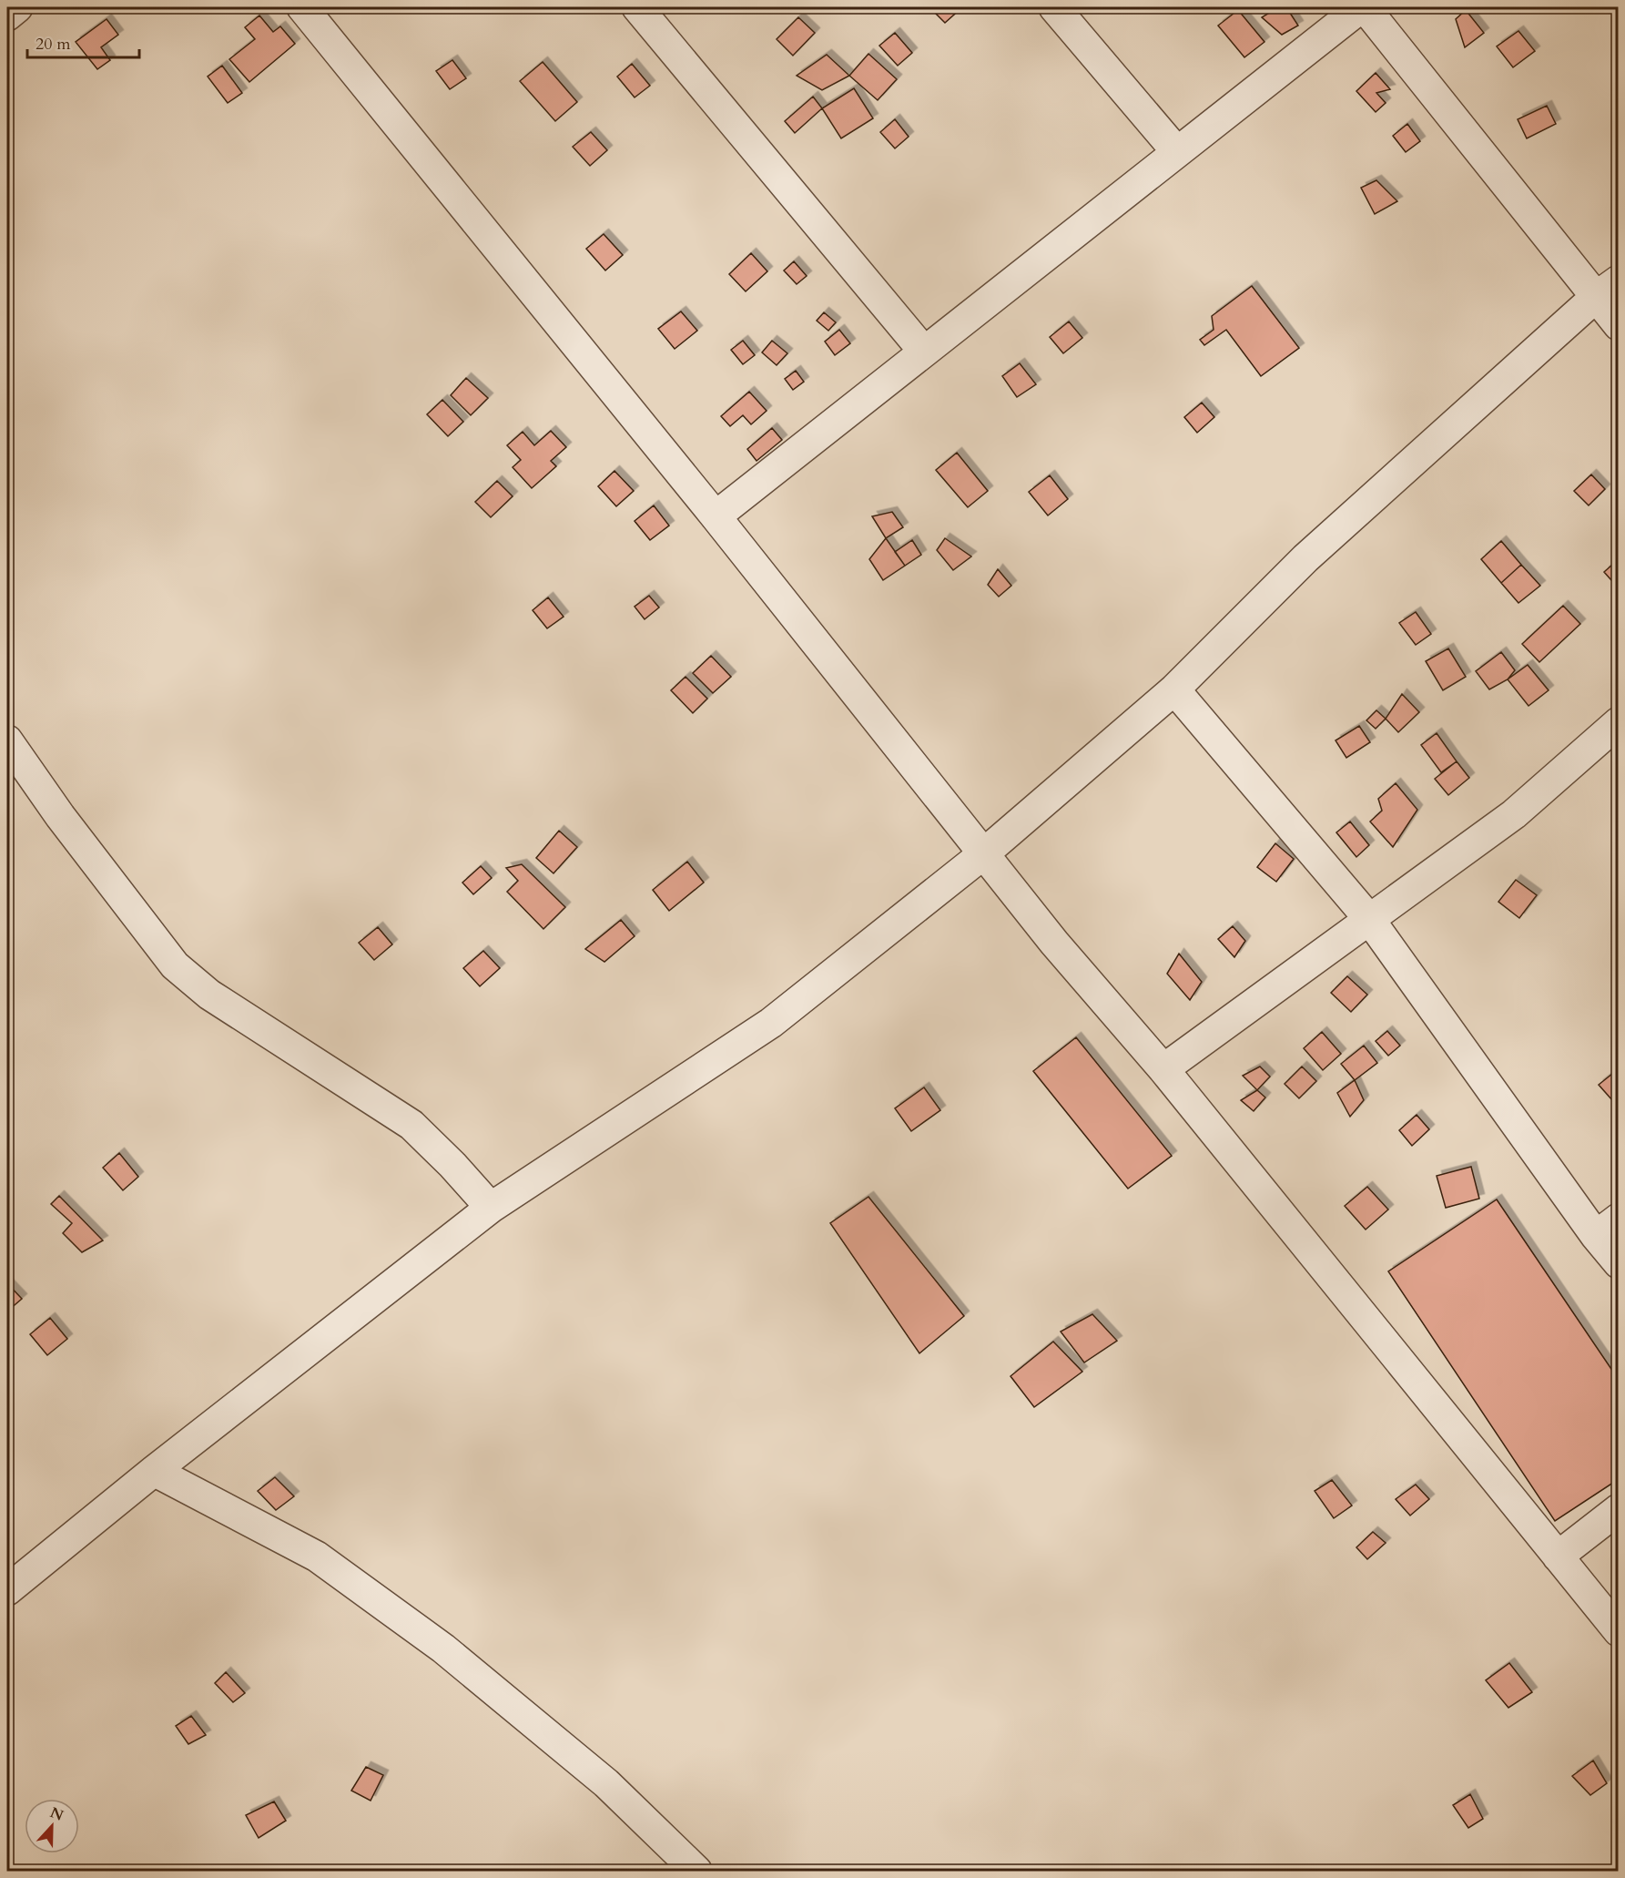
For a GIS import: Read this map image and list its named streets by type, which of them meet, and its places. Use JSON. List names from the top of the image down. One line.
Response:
{"scale_bar":"20 m","north":"top"}
